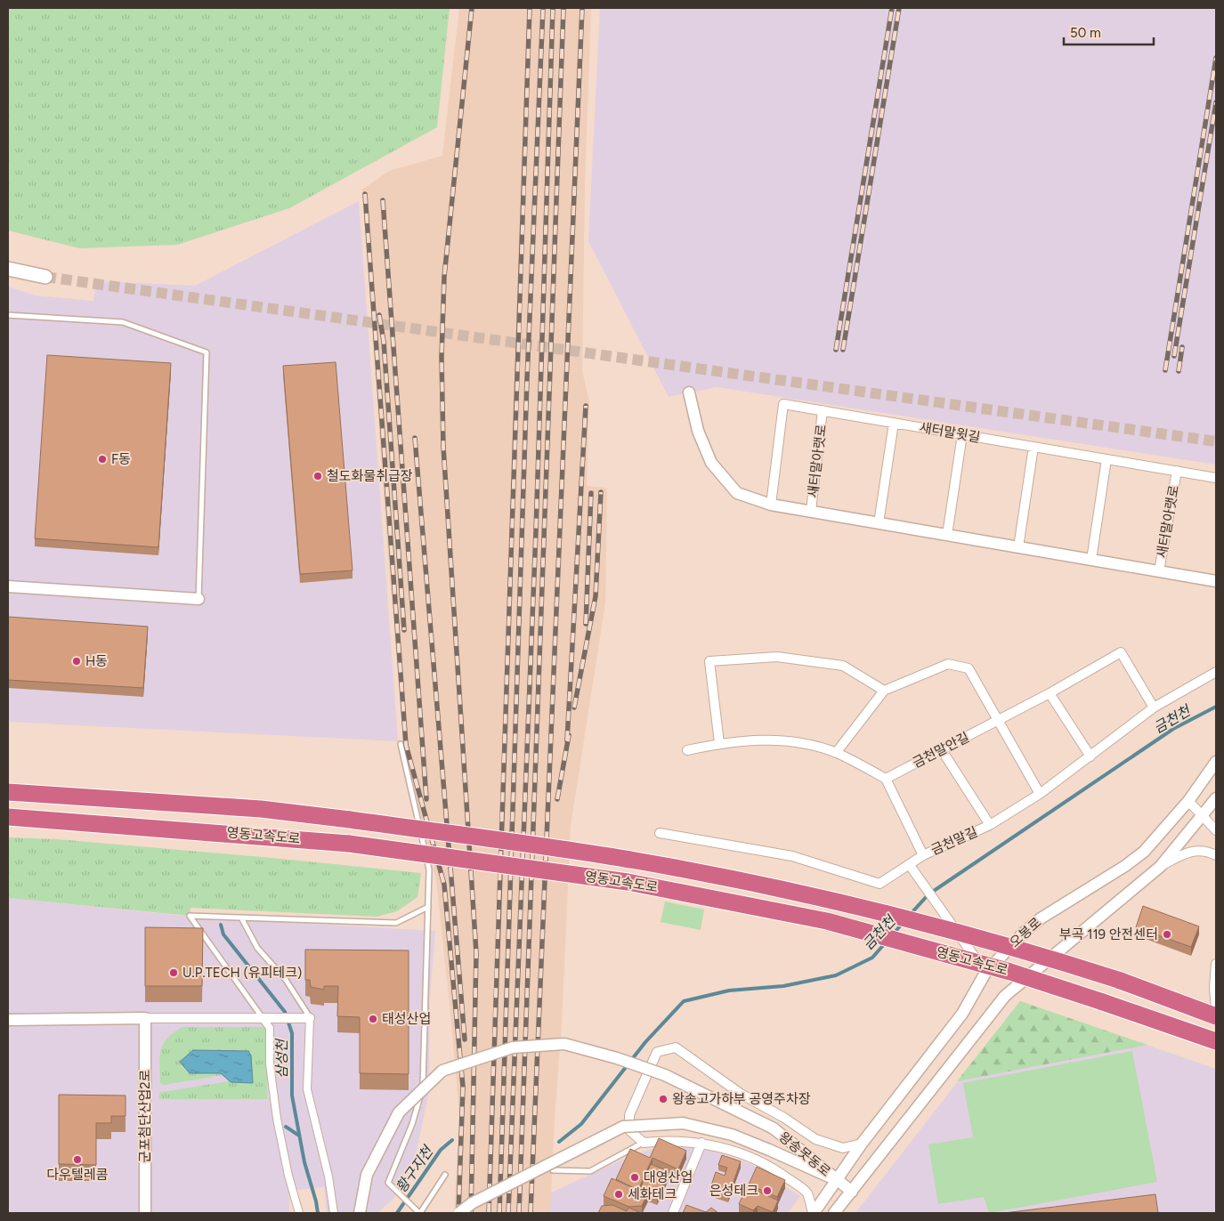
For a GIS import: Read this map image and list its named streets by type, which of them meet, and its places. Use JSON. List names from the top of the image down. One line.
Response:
{"streets":{"highway":["영동고속도로"],"street":["새터말윗길","새터말아랫로","금천말안길","금천말길","오봉로","군포첨단산업2로","왕송못동로"]},"crossings":[["새터말윗길","새터말아랫로"],["금천말안길","금천말길"],["오봉로","왕송못동로"]],"water":["금천천","삼성천","황구지천"],"places":["F동","철도화물취급장","H동","부곡 119 안전센터","U.P.TECH (유피테크)","태성산업","왕송고가하부 공영주차장","다우텔레콤","대영산업","은성테크","세화테크"],"scale_bar":"50 m"}
